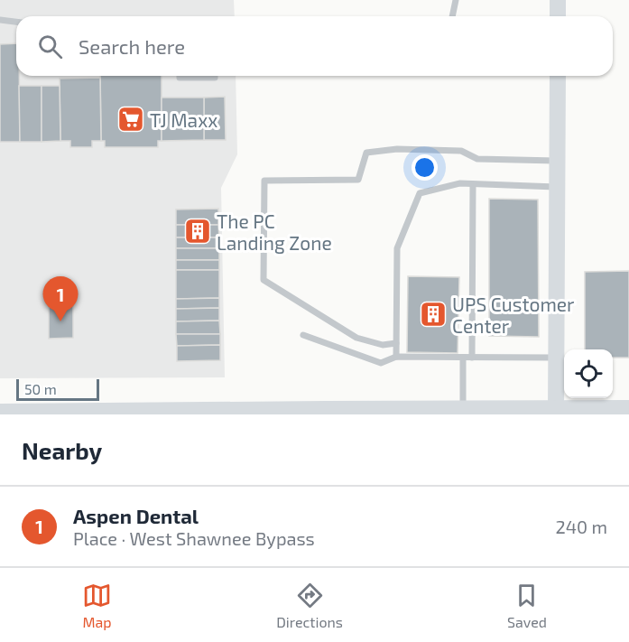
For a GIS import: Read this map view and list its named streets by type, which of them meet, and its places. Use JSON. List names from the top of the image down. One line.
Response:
{"places":{"supermarket":["TJ Maxx"],"building":["The PC Landing Zone","UPS Customer Center"]},"scale_bar":"50 m","page":{"search":"Search here","pins":"1","scale":"50 m","heading":"Nearby","list":[{"mark":"1","name":"Aspen Dental","note":"Place · West Shawnee Bypass","value":"240 m"}],"nav":["Map","Directions","Saved"]}}
